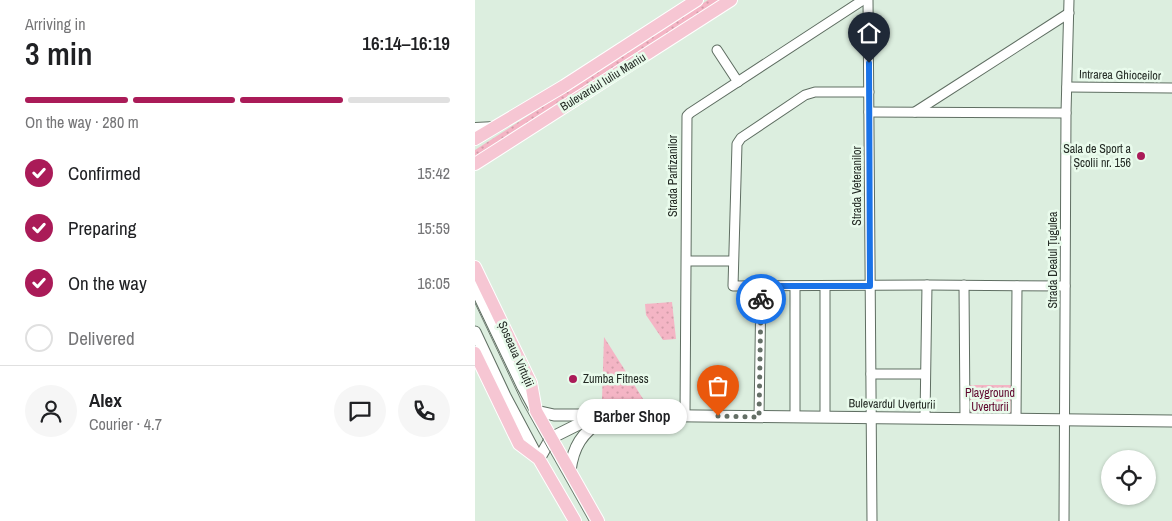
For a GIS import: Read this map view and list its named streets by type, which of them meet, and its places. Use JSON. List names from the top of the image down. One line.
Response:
{"streets":{"main road":["Bulevardul Iuliu Maniu","Șoseaua Virtuții","Bulevardul Uverturii"],"street":["Intrarea Ghioceilor","Strada Partizanilor","Strada Veteranilor","Strada Dealul Țugulea"]},"crossings":[["Intrarea Ghioceilor","Strada Dealul Țugulea"],["Strada Partizanilor","Bulevardul Uverturii"],["Strada Veteranilor","Bulevardul Uverturii"],["Strada Dealul Țugulea","Bulevardul Uverturii"],["Șoseaua Virtuții","Bulevardul Uverturii"]],"parks":["Playground Uverturii"],"places":["Sala de Sport a Școlii nr. 156","Zumba Fitness","Barber Shop"],"page":{"heading":["3 min","Arriving in","16:14–16:19"],"panel":["Alex","Courier · 4.7"],"bar":"On the way · 280 m","list":[["Confirmed","15:42"],["Preparing","15:59"],["On the way","16:05"],"Delivered"],"bubble":"Barber Shop"}}
